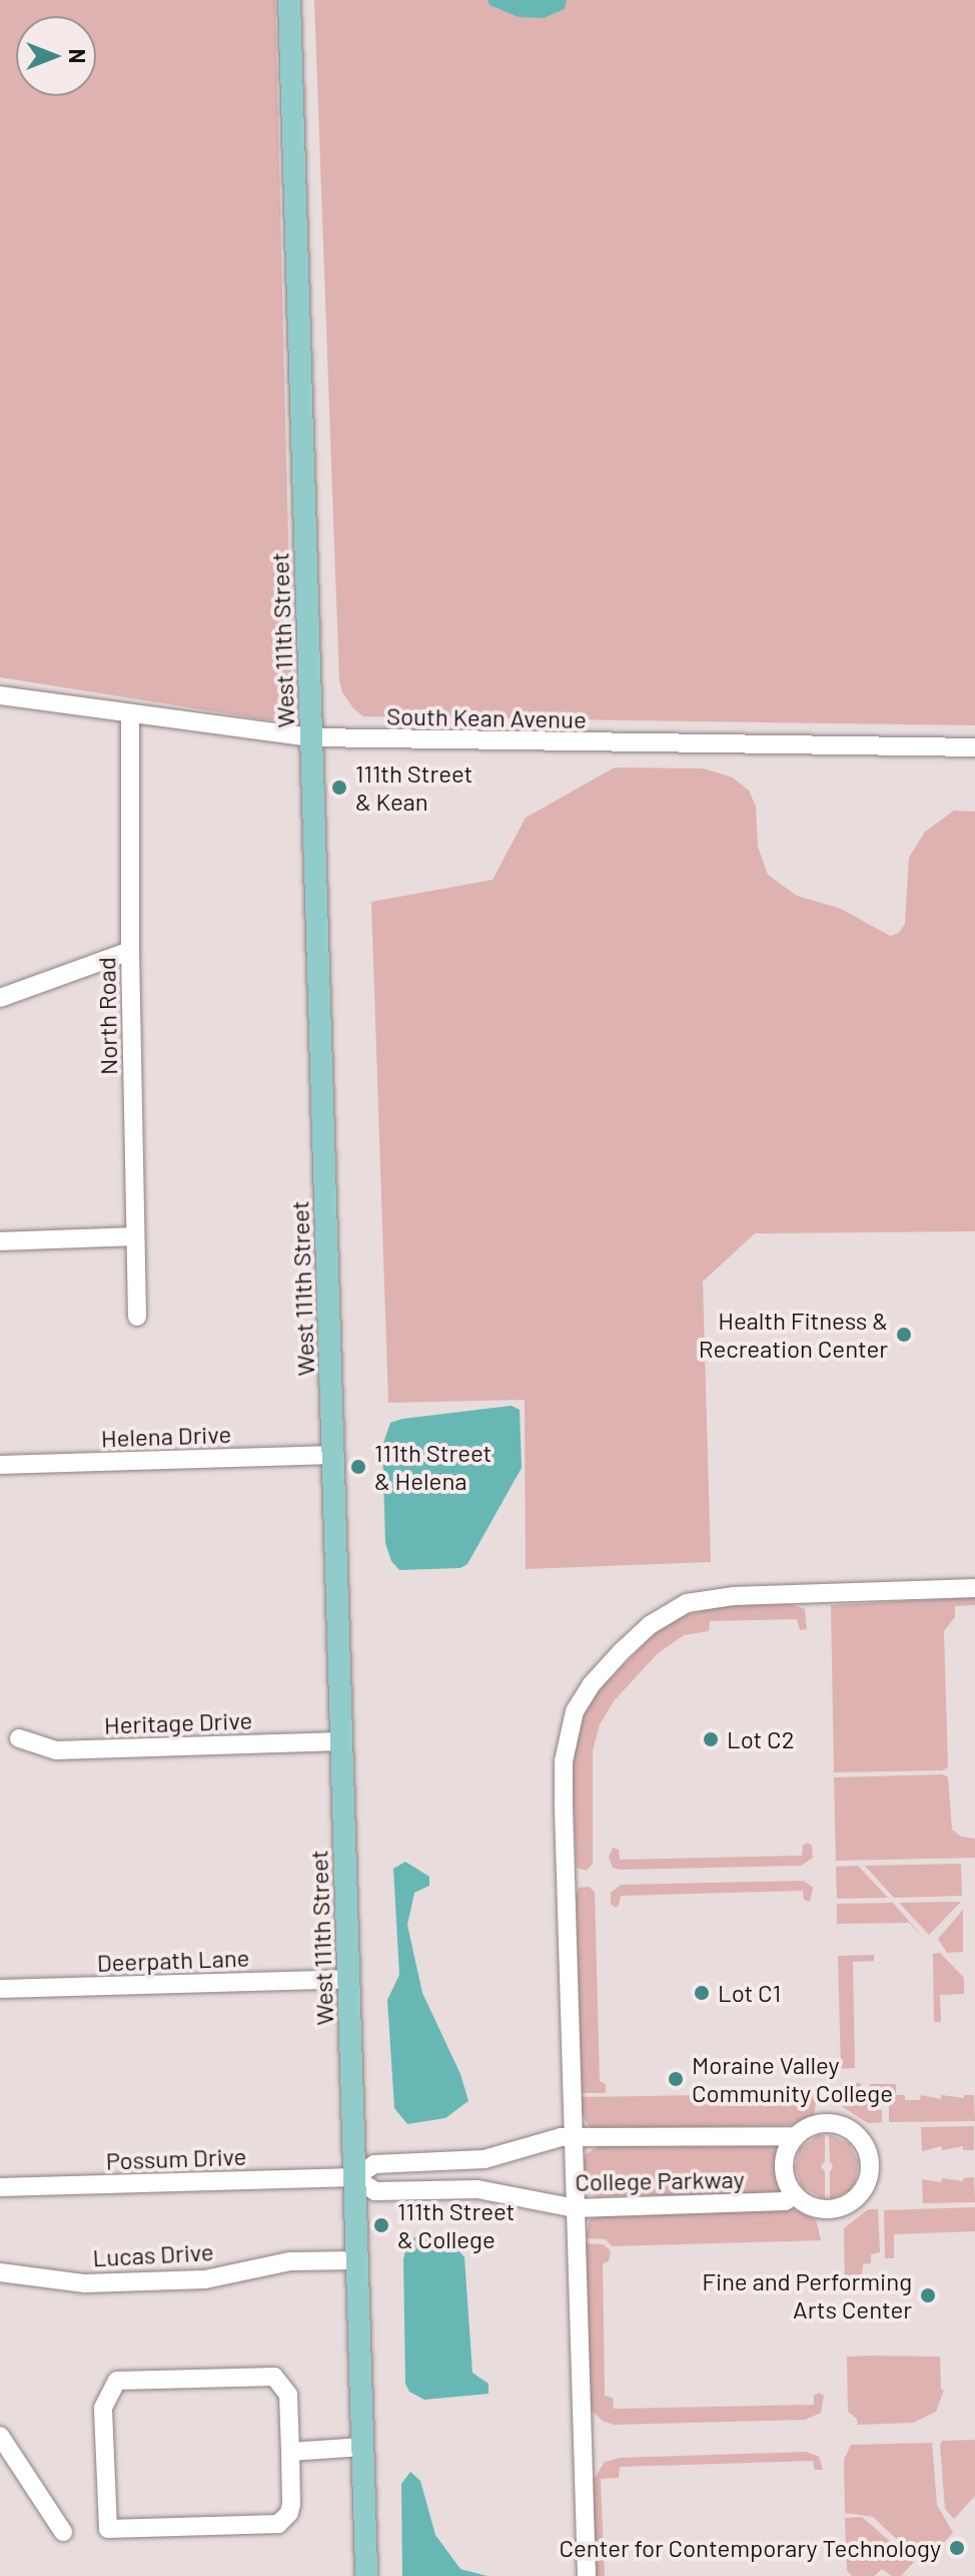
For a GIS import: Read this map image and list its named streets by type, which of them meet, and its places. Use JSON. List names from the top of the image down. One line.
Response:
{"streets":{"main road":["West 111th Street"],"street":["South Kean Avenue","North Road","Helena Drive","Heritage Drive","Deerpath Lane","Possum Drive","College Parkway","Lucas Drive"]},"crossings":[["West 111th Street","South Kean Avenue"],["West 111th Street","Helena Drive"],["West 111th Street","Heritage Drive"],["West 111th Street","Deerpath Lane"],["West 111th Street","Possum Drive"],["West 111th Street","College Parkway"],["West 111th Street","Lucas Drive"],["South Kean Avenue","North Road"],["Possum Drive","College Parkway"]],"places":["111th Street & Kean","Health Fitness & Recreation Center","111th Street & Helena","Lot C2","Lot C1","Moraine Valley Community College","111th Street & College","Fine and Performing Arts Center","Center for Contemporary Technology"],"north":"right"}
